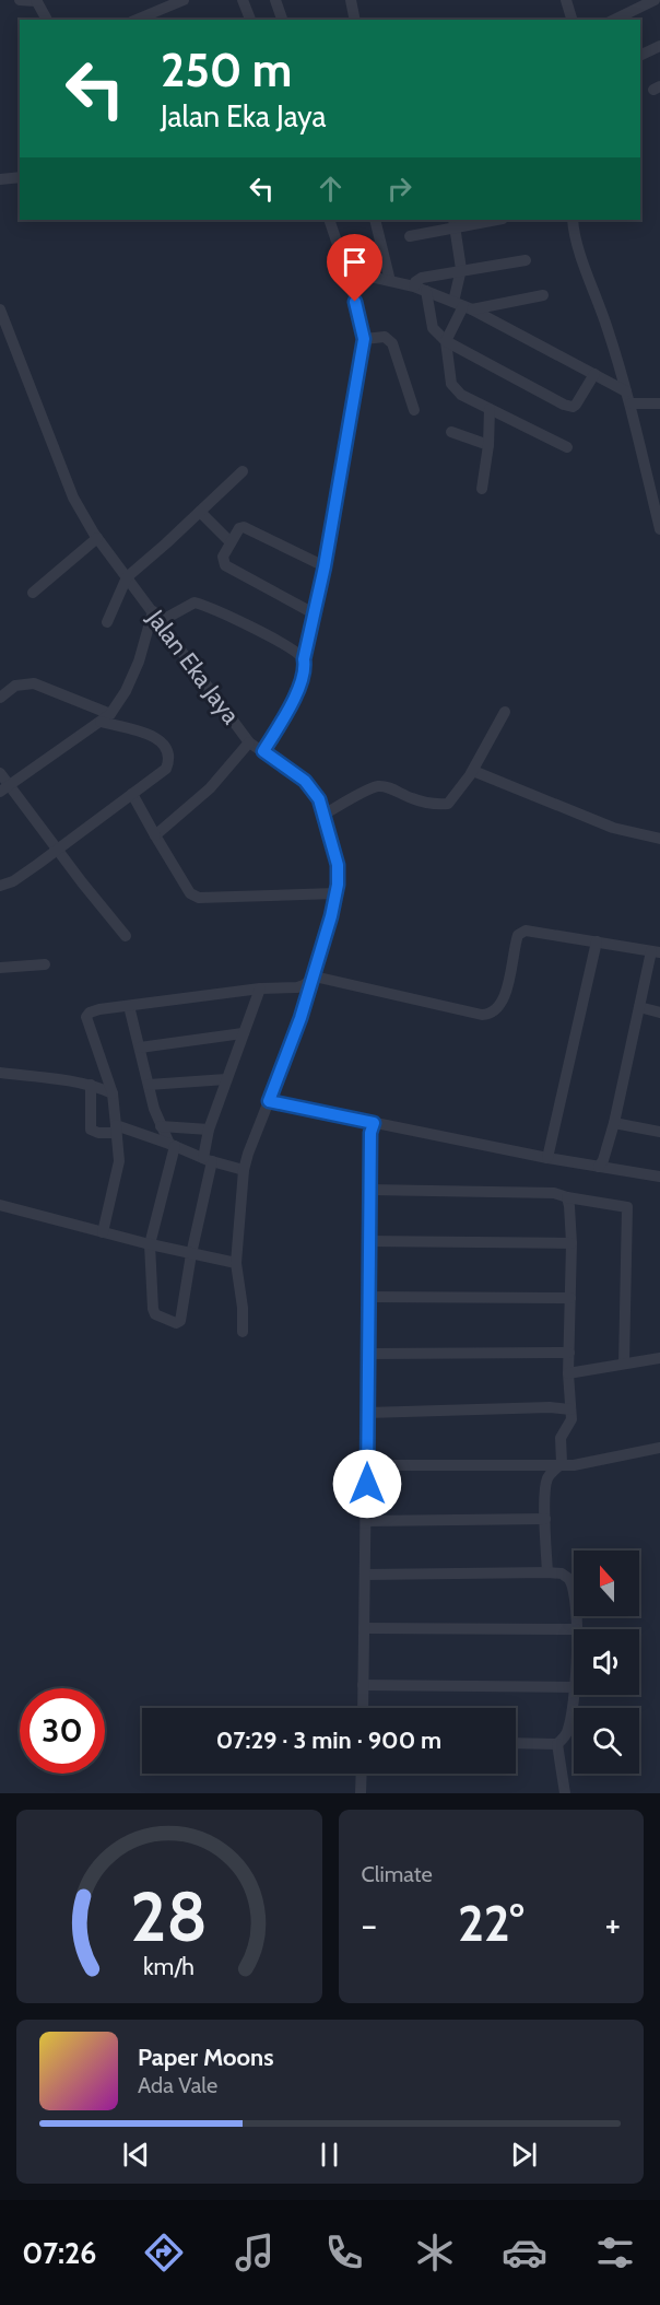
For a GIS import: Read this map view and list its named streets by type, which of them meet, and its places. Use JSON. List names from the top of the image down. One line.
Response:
{"streets":{"street":["Jalan Eka Jaya"]},"north":"top","page":{"turn":["250 m","Jalan Eka Jaya"],"limit":"30","trip":"07:29 · 3 min · 900 m","tile":"Climate","heat":["−","22°","+"],"song":["Paper Moons","Ada Vale"],"tabs":"07:26","gauge":["28","km/h"]}}
